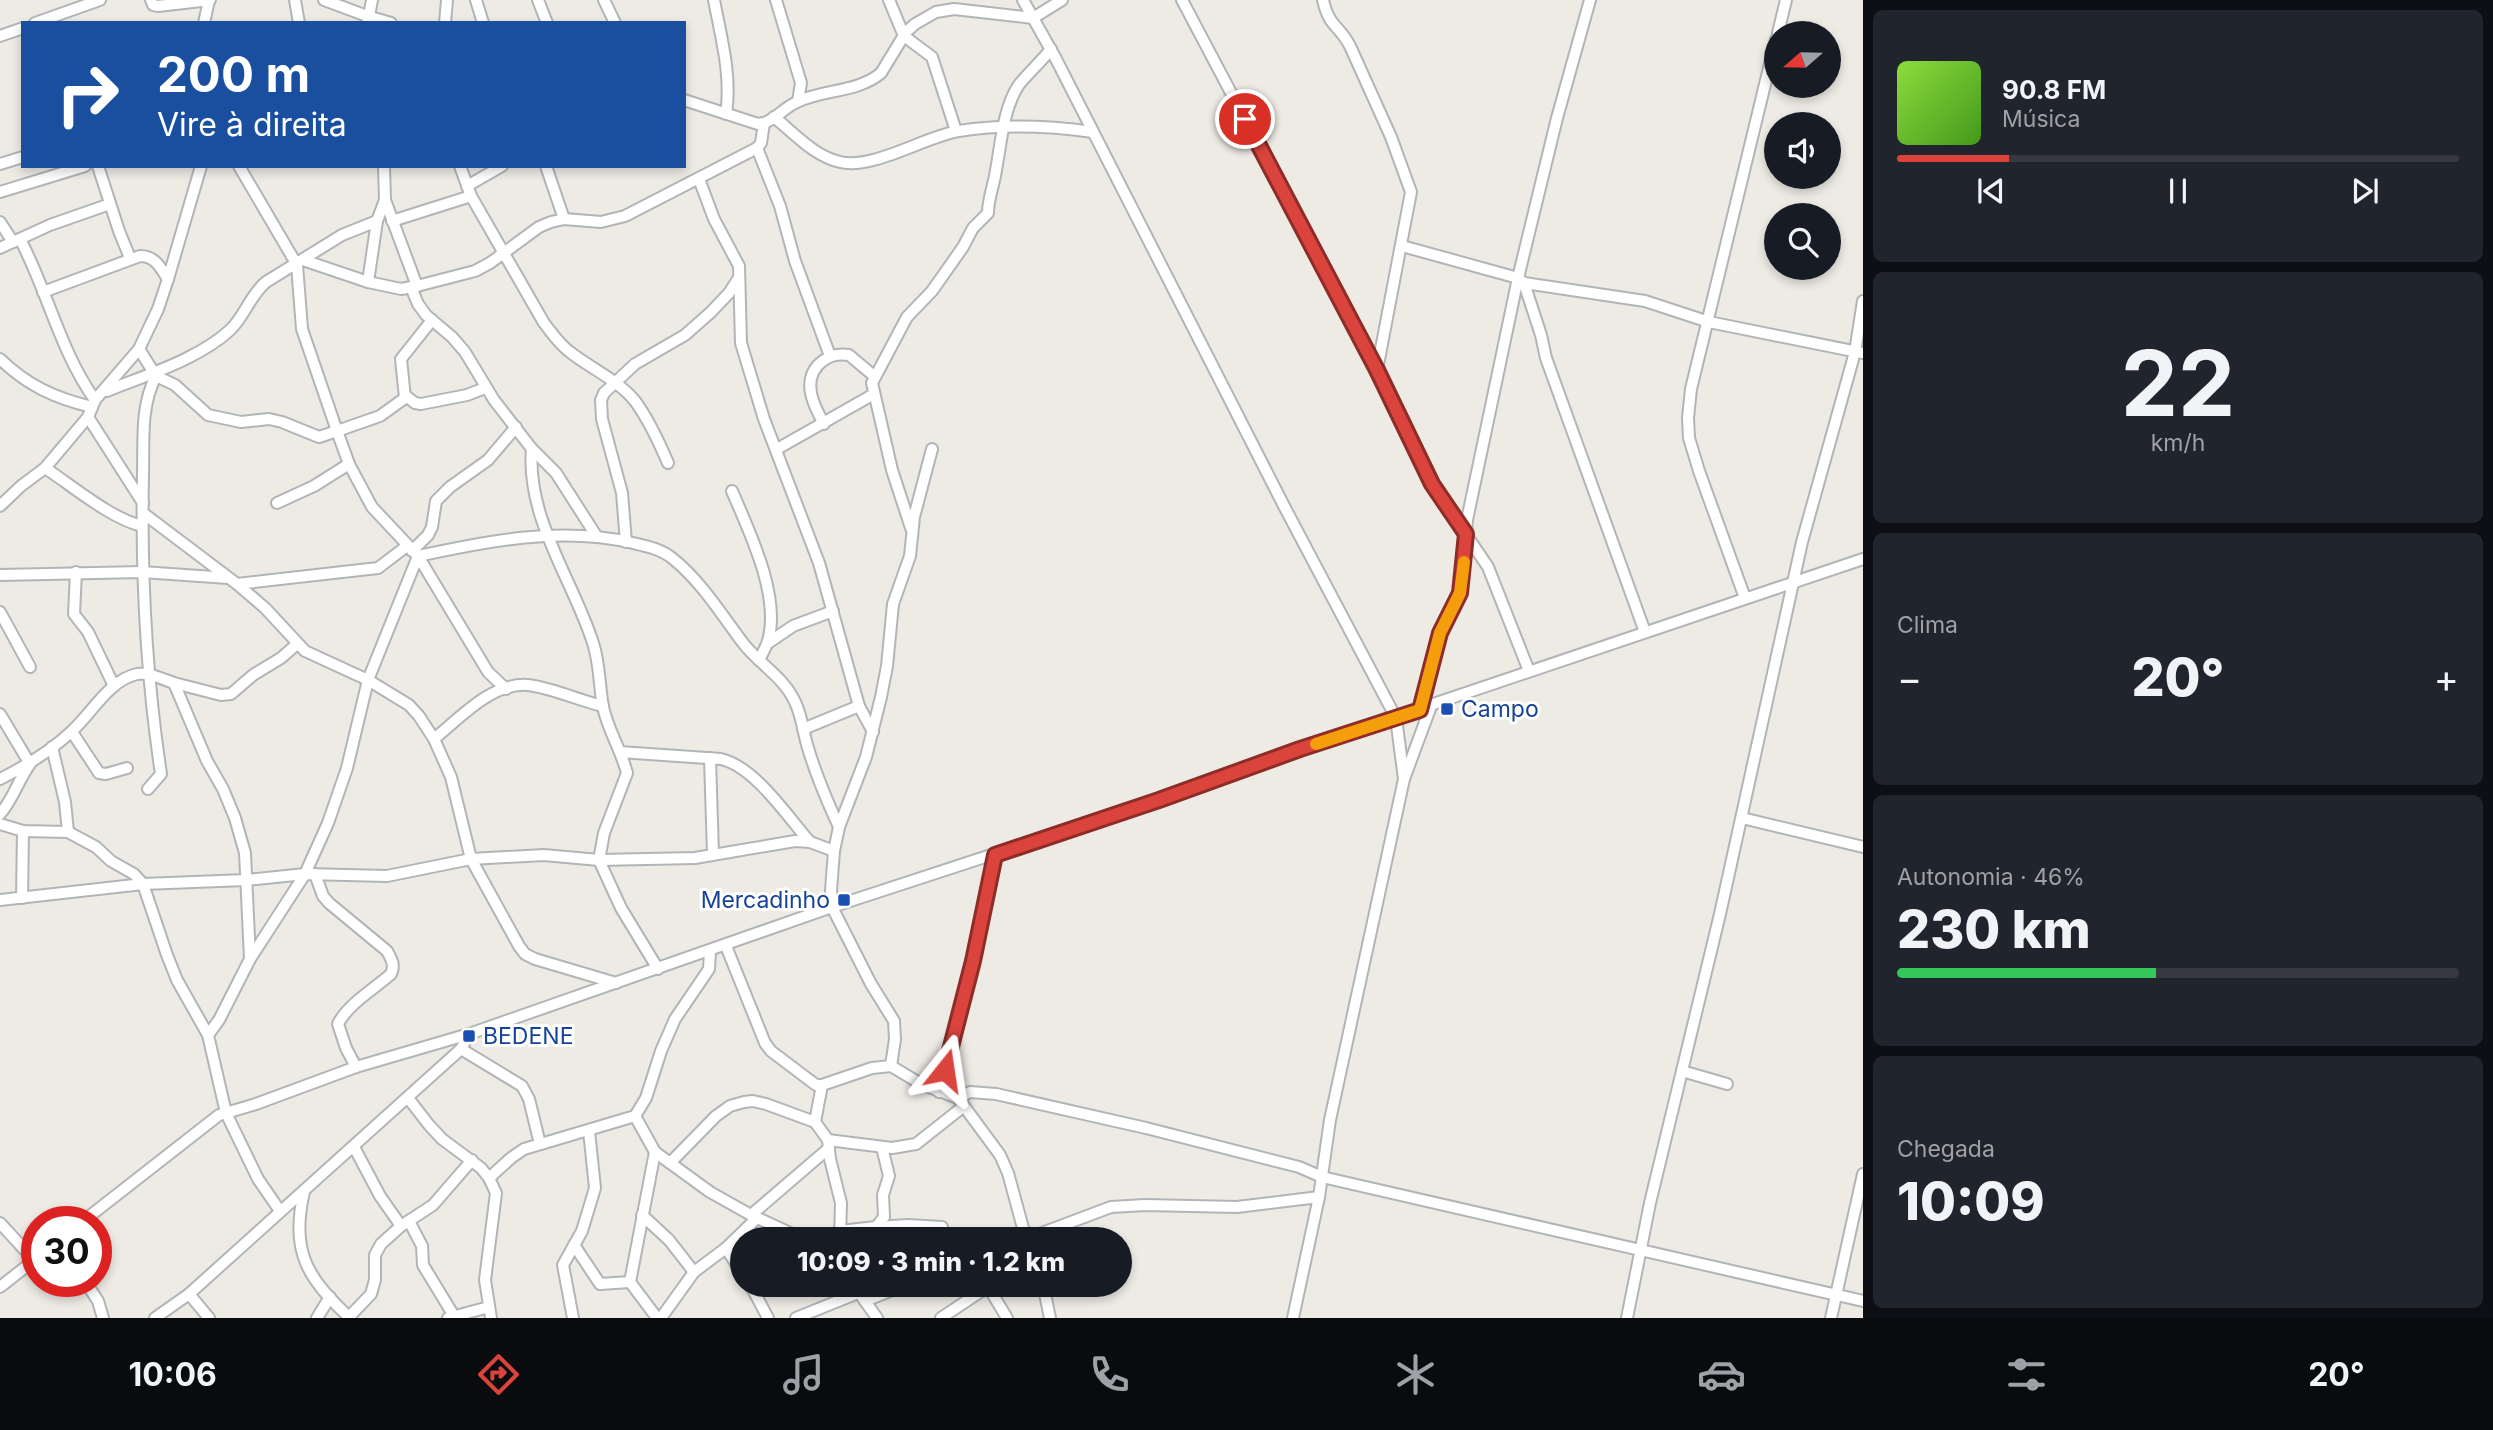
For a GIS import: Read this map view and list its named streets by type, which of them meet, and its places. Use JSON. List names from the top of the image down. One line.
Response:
{"places":{"transit":["Campo","Mercadinho","BEDENE"]},"north":"left","page":{"turn":["200 m","Vire à direita"],"song":["90.8 FM","Música"],"tile":[["22","km/h"],"Clima",["Autonomia · 46%","230 km"],["Chegada","10:09"]],"heat":["−","20°","+"],"limit":"30","trip":"10:09 · 3 min · 1.2 km","tabs":["10:06","20°"]}}
